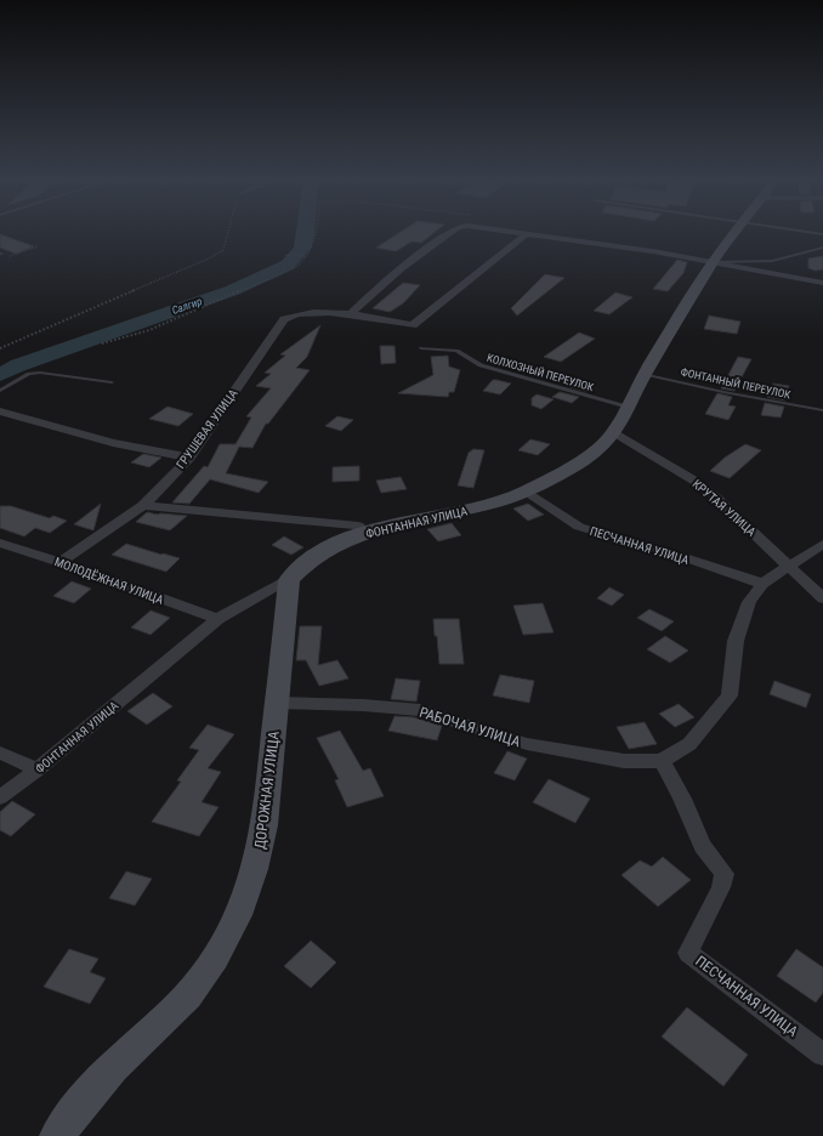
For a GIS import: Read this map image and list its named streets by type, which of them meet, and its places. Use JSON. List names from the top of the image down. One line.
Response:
{"streets":{"main road":["ФОНТАННАЯ УЛИЦА","ДОРОЖНАЯ УЛИЦА"],"street":["ГРУШЕВАЯ УЛИЦА","КРУТАЯ УЛИЦА","ПЕСЧАННАЯ УЛИЦА","МОЛОДЁЖНАЯ УЛИЦА","РАБОЧАЯ УЛИЦА"],"lane":["КОЛХОЗНЫЙ ПЕРЕУЛОК","ФОНТАННЫЙ ПЕРЕУЛОК"]},"crossings":[["КОЛХОЗНЫЙ ПЕРЕУЛОК","ФОНТАННАЯ УЛИЦА"],["ФОНТАННЫЙ ПЕРЕУЛОК","ФОНТАННАЯ УЛИЦА"],["ГРУШЕВАЯ УЛИЦА","МОЛОДЁЖНАЯ УЛИЦА"],["КРУТАЯ УЛИЦА","ФОНТАННАЯ УЛИЦА"],["ФОНТАННАЯ УЛИЦА","ПЕСЧАННАЯ УЛИЦА"],["ФОНТАННАЯ УЛИЦА","МОЛОДЁЖНАЯ УЛИЦА"],["ФОНТАННАЯ УЛИЦА","ДОРОЖНАЯ УЛИЦА"],["ПЕСЧАННАЯ УЛИЦА","РАБОЧАЯ УЛИЦА"],["РАБОЧАЯ УЛИЦА","ДОРОЖНАЯ УЛИЦА"]],"water":["Салгир"]}
